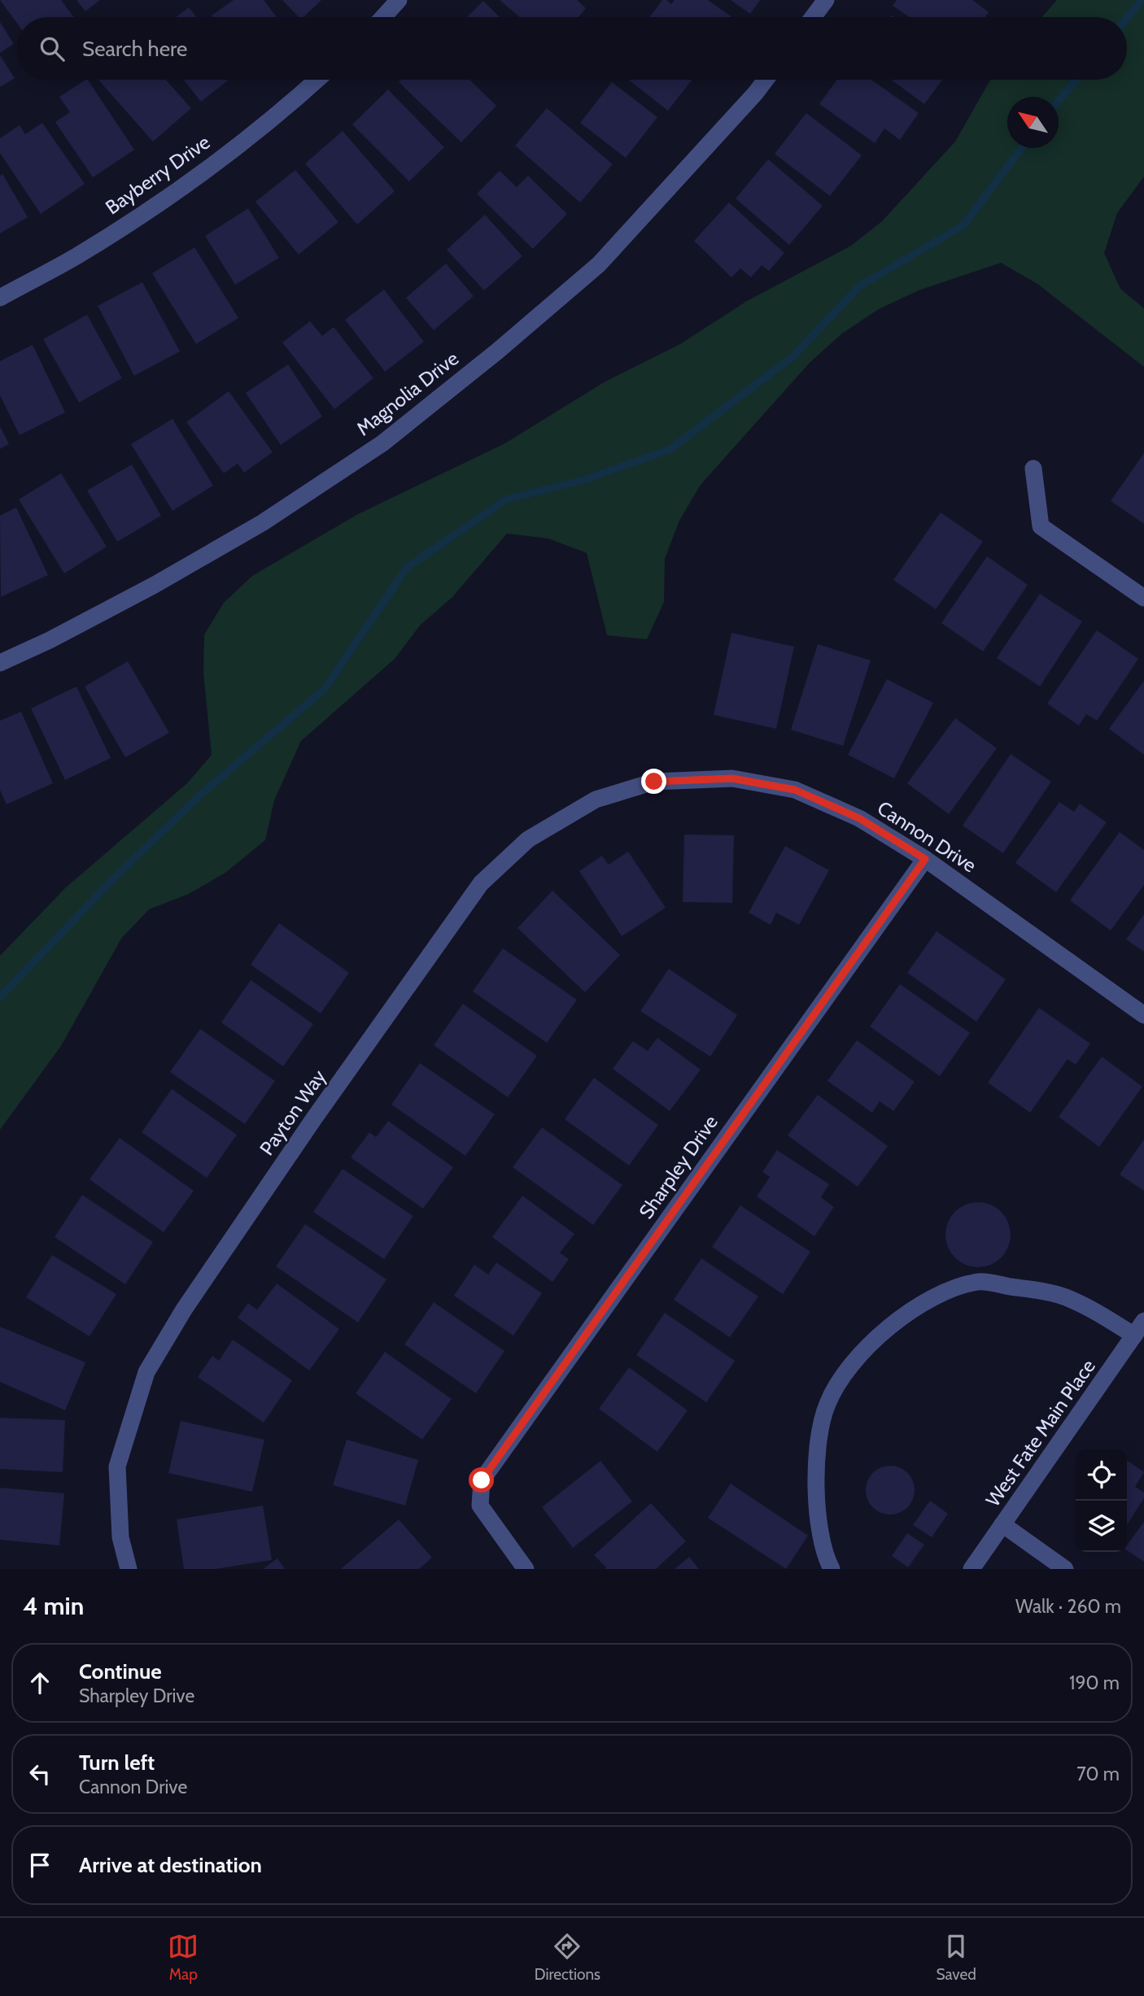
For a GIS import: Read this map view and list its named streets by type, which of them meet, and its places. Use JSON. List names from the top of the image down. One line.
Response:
{"streets":{"street":["Bayberry Drive","Magnolia Drive","Cannon Drive","Payton Way","Sharpley Drive","West Fate Main Place"]},"crossings":[["Cannon Drive","Payton Way"],["Cannon Drive","Sharpley Drive"]],"north":"top left","page":{"search":"Search here","heading":["4 min","Walk · 260 m"],"list":[["Continue","Sharpley Drive","190 m"],["Turn left","Cannon Drive","70 m"],"Arrive at destination"],"nav":["Map","Directions","Saved"]}}
